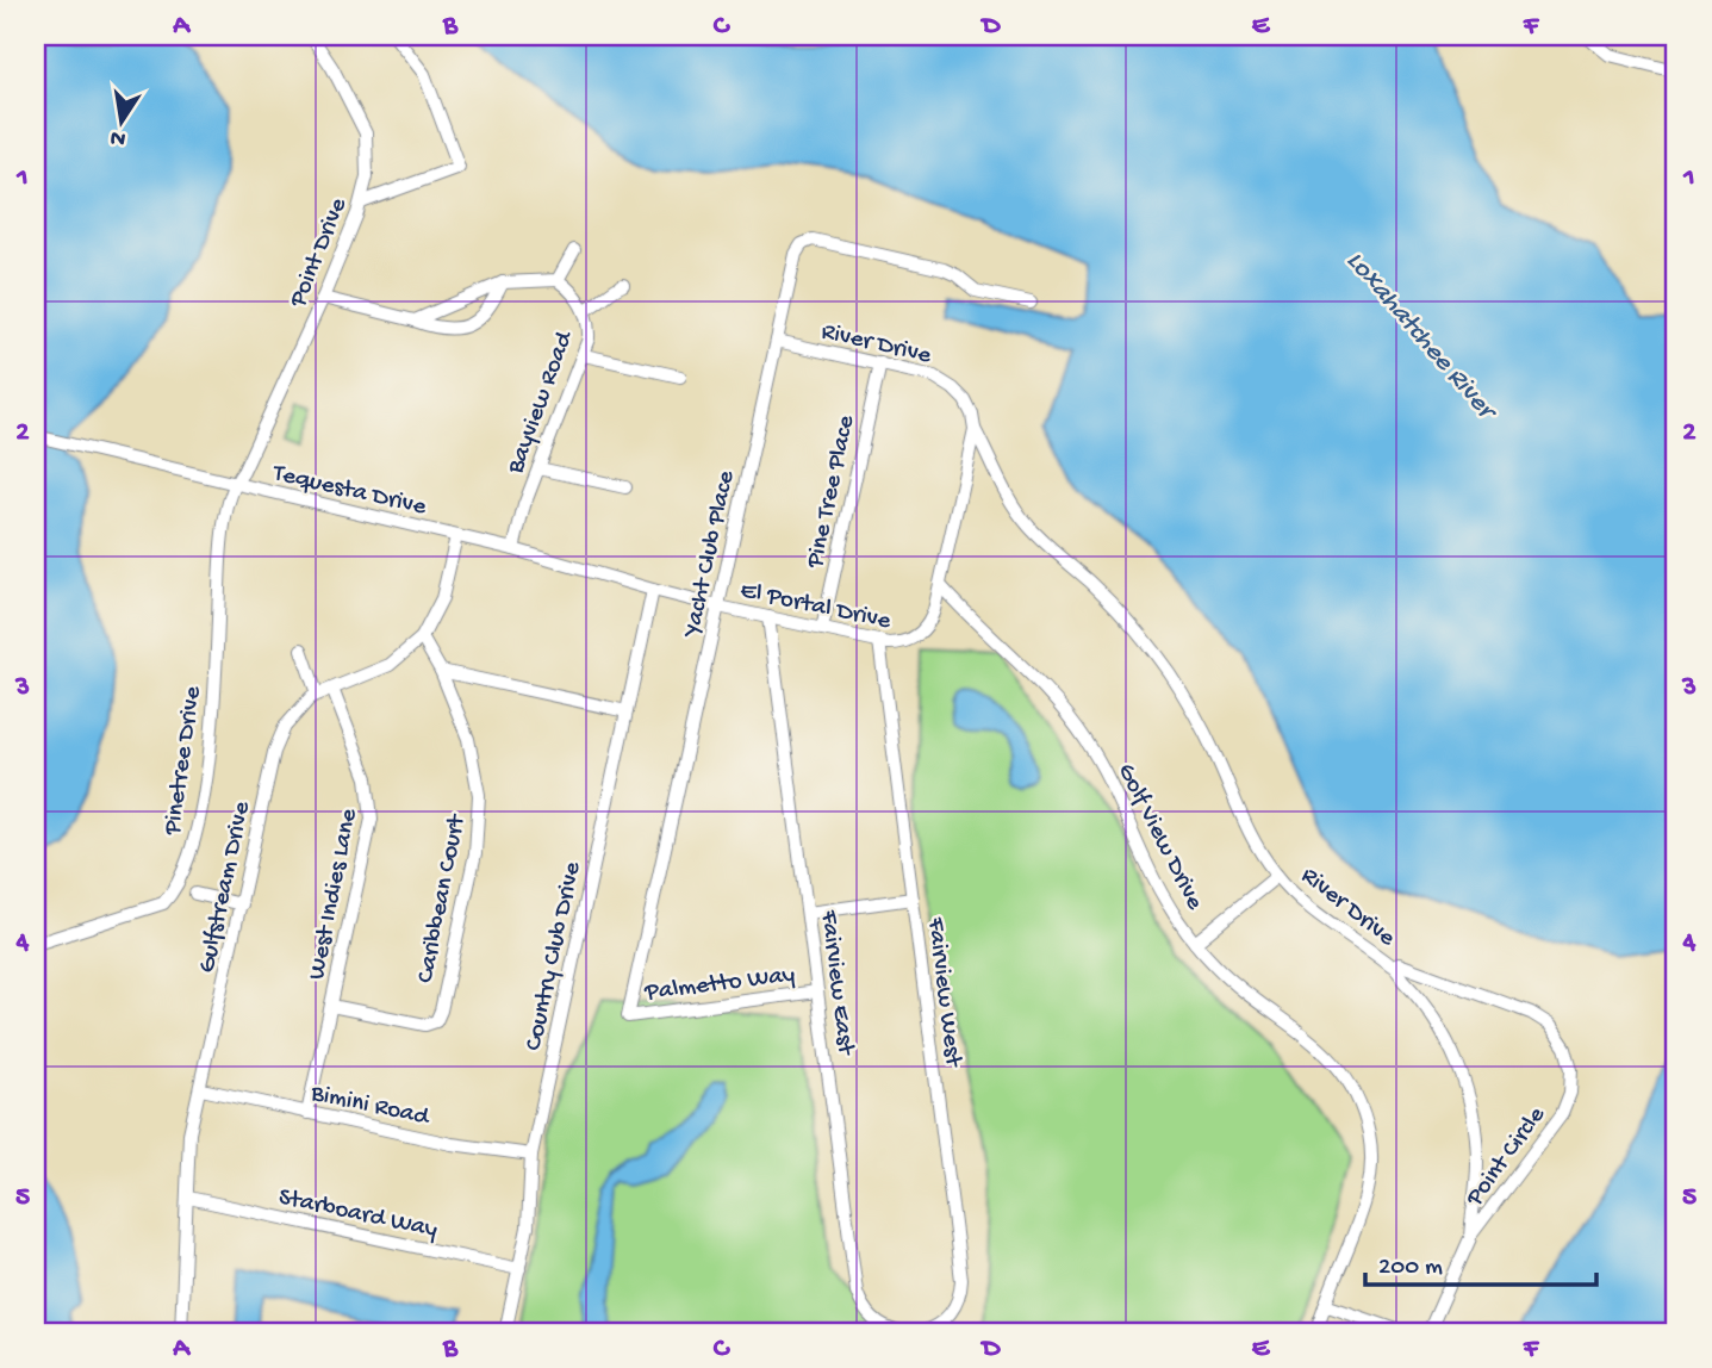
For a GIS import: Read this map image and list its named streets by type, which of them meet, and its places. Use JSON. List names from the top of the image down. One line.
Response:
{"streets":{"street":["Point Drive","River Drive","Bayview Road","Tequesta Drive","Pine Tree Place","Yacht Club Place","El Portal Drive","Pinetree Drive","Golf View Drive","Gulfstream Drive","West Indies Lane","Caribbean Court","Country Club Drive","Palmetto Way","Fairview East","Fairview West","Bimini Road","Point Circle","Starboard Way"]},"crossings":[["Point Drive","Tequesta Drive"],["Point Drive","Pinetree Drive"],["River Drive","Pine Tree Place"],["River Drive","Yacht Club Place"],["River Drive","El Portal Drive"],["River Drive","Point Circle"],["Bayview Road","Tequesta Drive"],["Tequesta Drive","El Portal Drive"],["Tequesta Drive","Pinetree Drive"],["Tequesta Drive","Gulfstream Drive"],["Tequesta Drive","Country Club Drive"],["Pine Tree Place","El Portal Drive"],["Yacht Club Place","El Portal Drive"],["Yacht Club Place","Palmetto Way"],["El Portal Drive","Golf View Drive"],["El Portal Drive","Country Club Drive"],["El Portal Drive","Fairview East"],["El Portal Drive","Fairview West"],["Gulfstream Drive","West Indies Lane"],["Gulfstream Drive","Caribbean Court"],["Gulfstream Drive","Bimini Road"],["Gulfstream Drive","Starboard Way"],["West Indies Lane","Caribbean Court"],["West Indies Lane","Bimini Road"],["Country Club Drive","Bimini Road"],["Country Club Drive","Starboard Way"],["Palmetto Way","Fairview East"]],"water":["Loxahatchee River"],"scale_bar":"200 m","north":"bottom","grid":{"columns":["A","B","C","D","E","F"],"rows":["1","2","3","4","5"]}}
